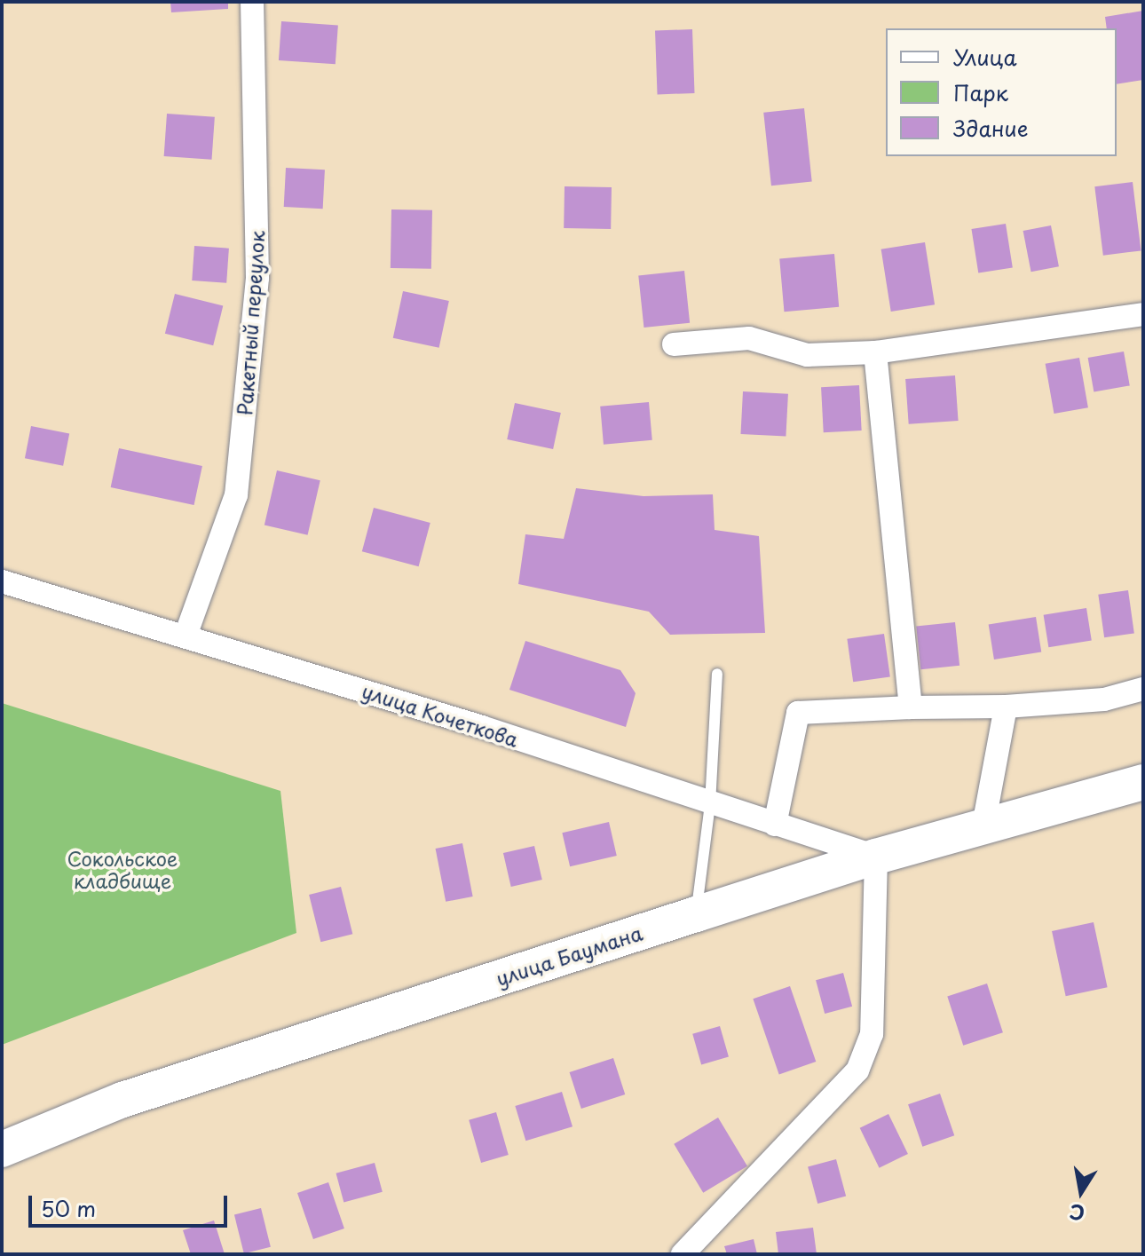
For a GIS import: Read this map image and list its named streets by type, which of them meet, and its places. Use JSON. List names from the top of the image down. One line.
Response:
{"streets":{"main road":["улица Баумана"],"street":["Ракетный переулок","улица Кочеткова"]},"crossings":[["Ракетный переулок","улица Кочеткова"],["улица Кочеткова","улица Баумана"]],"parks":["Сокольское кладбище"],"legend":["Улица","Парк","Здание"],"scale_bar":"50 m","north":"bottom"}
